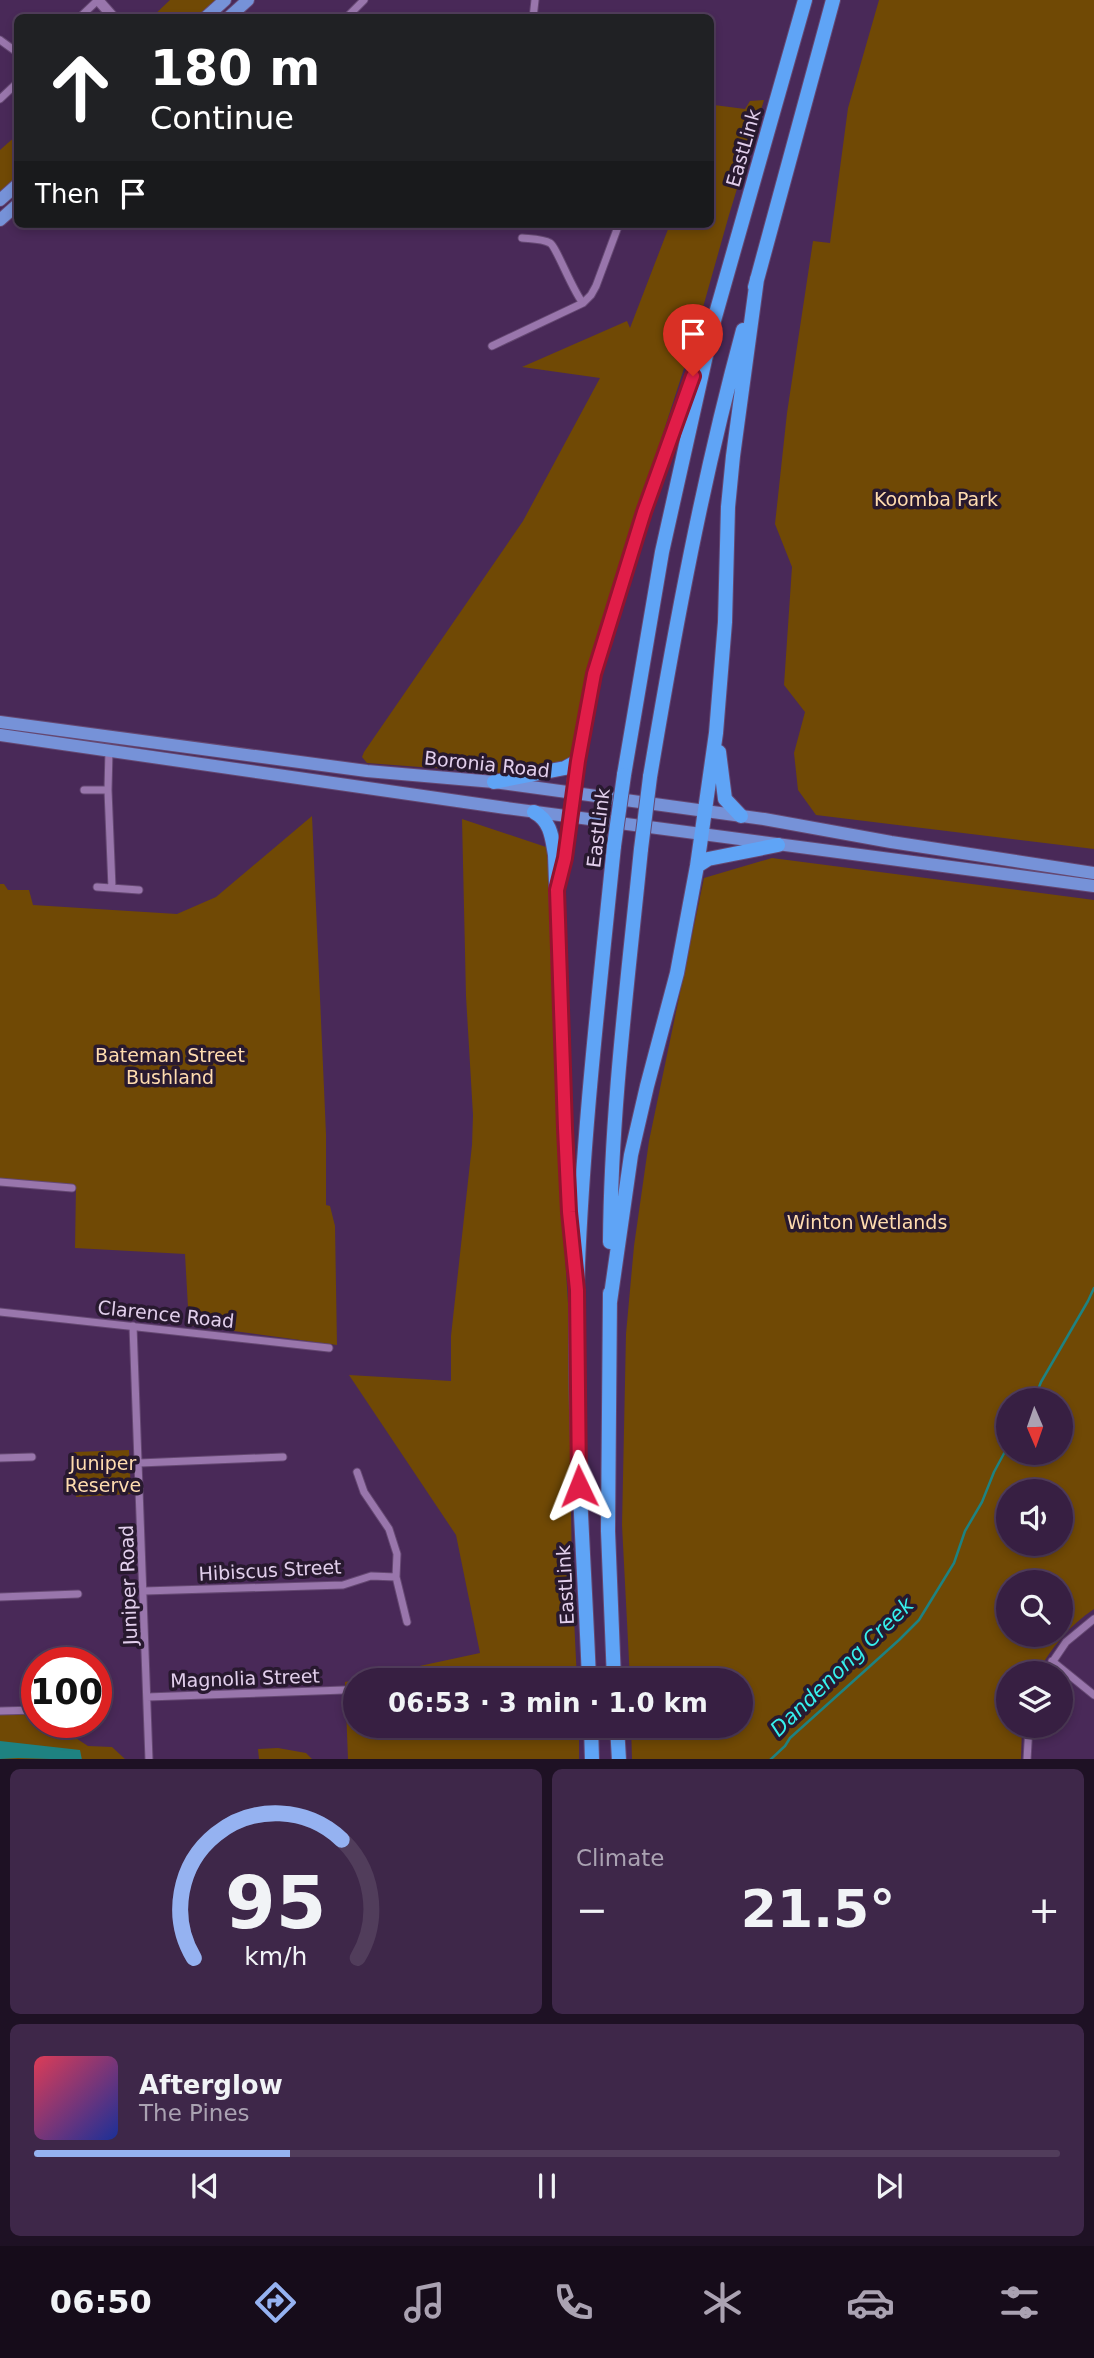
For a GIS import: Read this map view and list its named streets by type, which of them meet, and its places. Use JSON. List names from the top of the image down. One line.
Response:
{"streets":{"highway":["EastLink"],"main road":["Boronia Road"],"street":["Clarence Road","Hibiscus Street","Juniper Road","Magnolia Street"]},"crossings":[["Clarence Road","Juniper Road"],["Hibiscus Street","Juniper Road"],["Juniper Road","Magnolia Street"]],"water":["Dandenong Creek"],"parks":["Koomba Park","Bateman Street Bushland","Winton Wetlands","Juniper Reserve"],"north":"bottom","page":{"turn":["180 m","Continue"],"then":"Then","limit":"100","trip":"06:53 · 3 min · 1.0 km","tile":"Climate","heat":["−","21.5°","+"],"song":["Afterglow","The Pines"],"tabs":"06:50","gauge":["95","km/h"]}}
